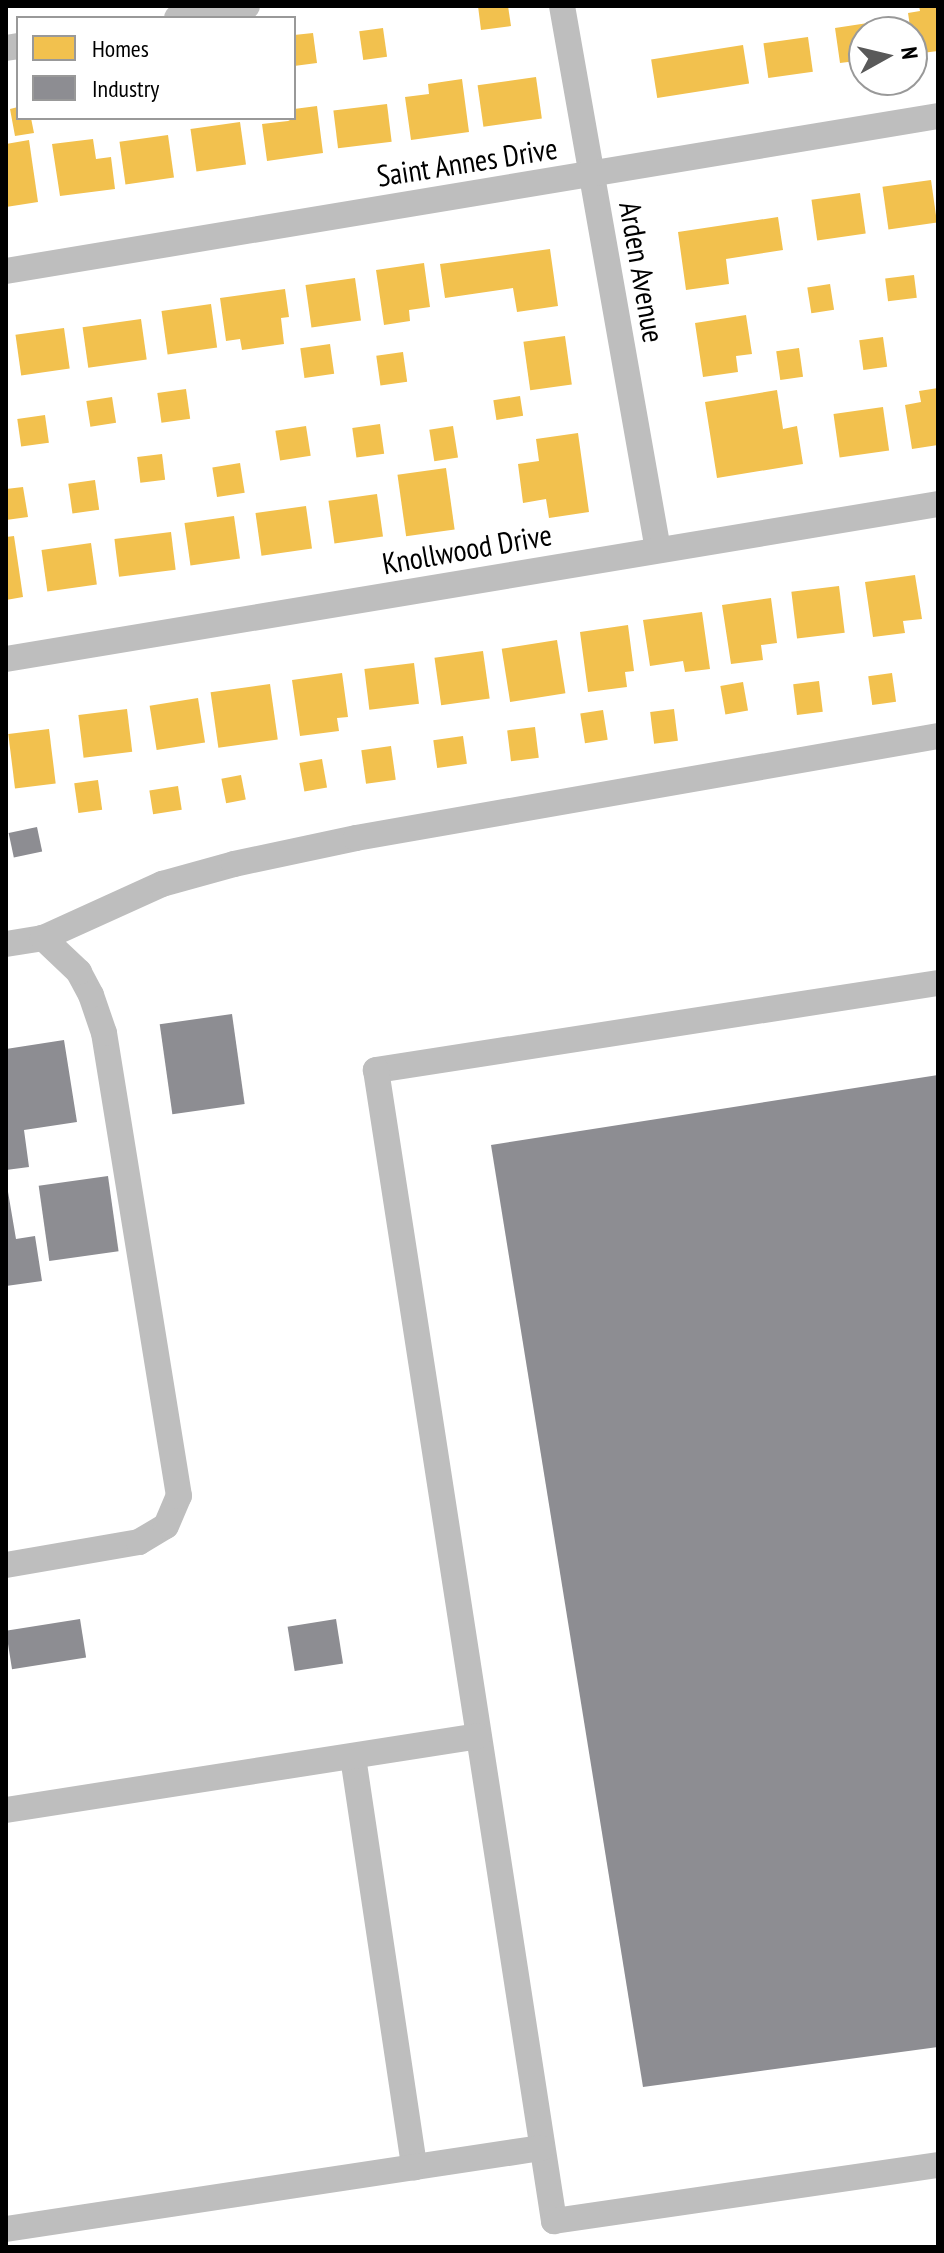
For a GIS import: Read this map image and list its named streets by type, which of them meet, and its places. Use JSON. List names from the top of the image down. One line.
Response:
{"streets":{"street":["Saint Annes Drive","Arden Avenue","Knollwood Drive"]},"crossings":[["Saint Annes Drive","Arden Avenue"],["Arden Avenue","Knollwood Drive"]],"legend":["Homes","Industry"],"north":"right"}
